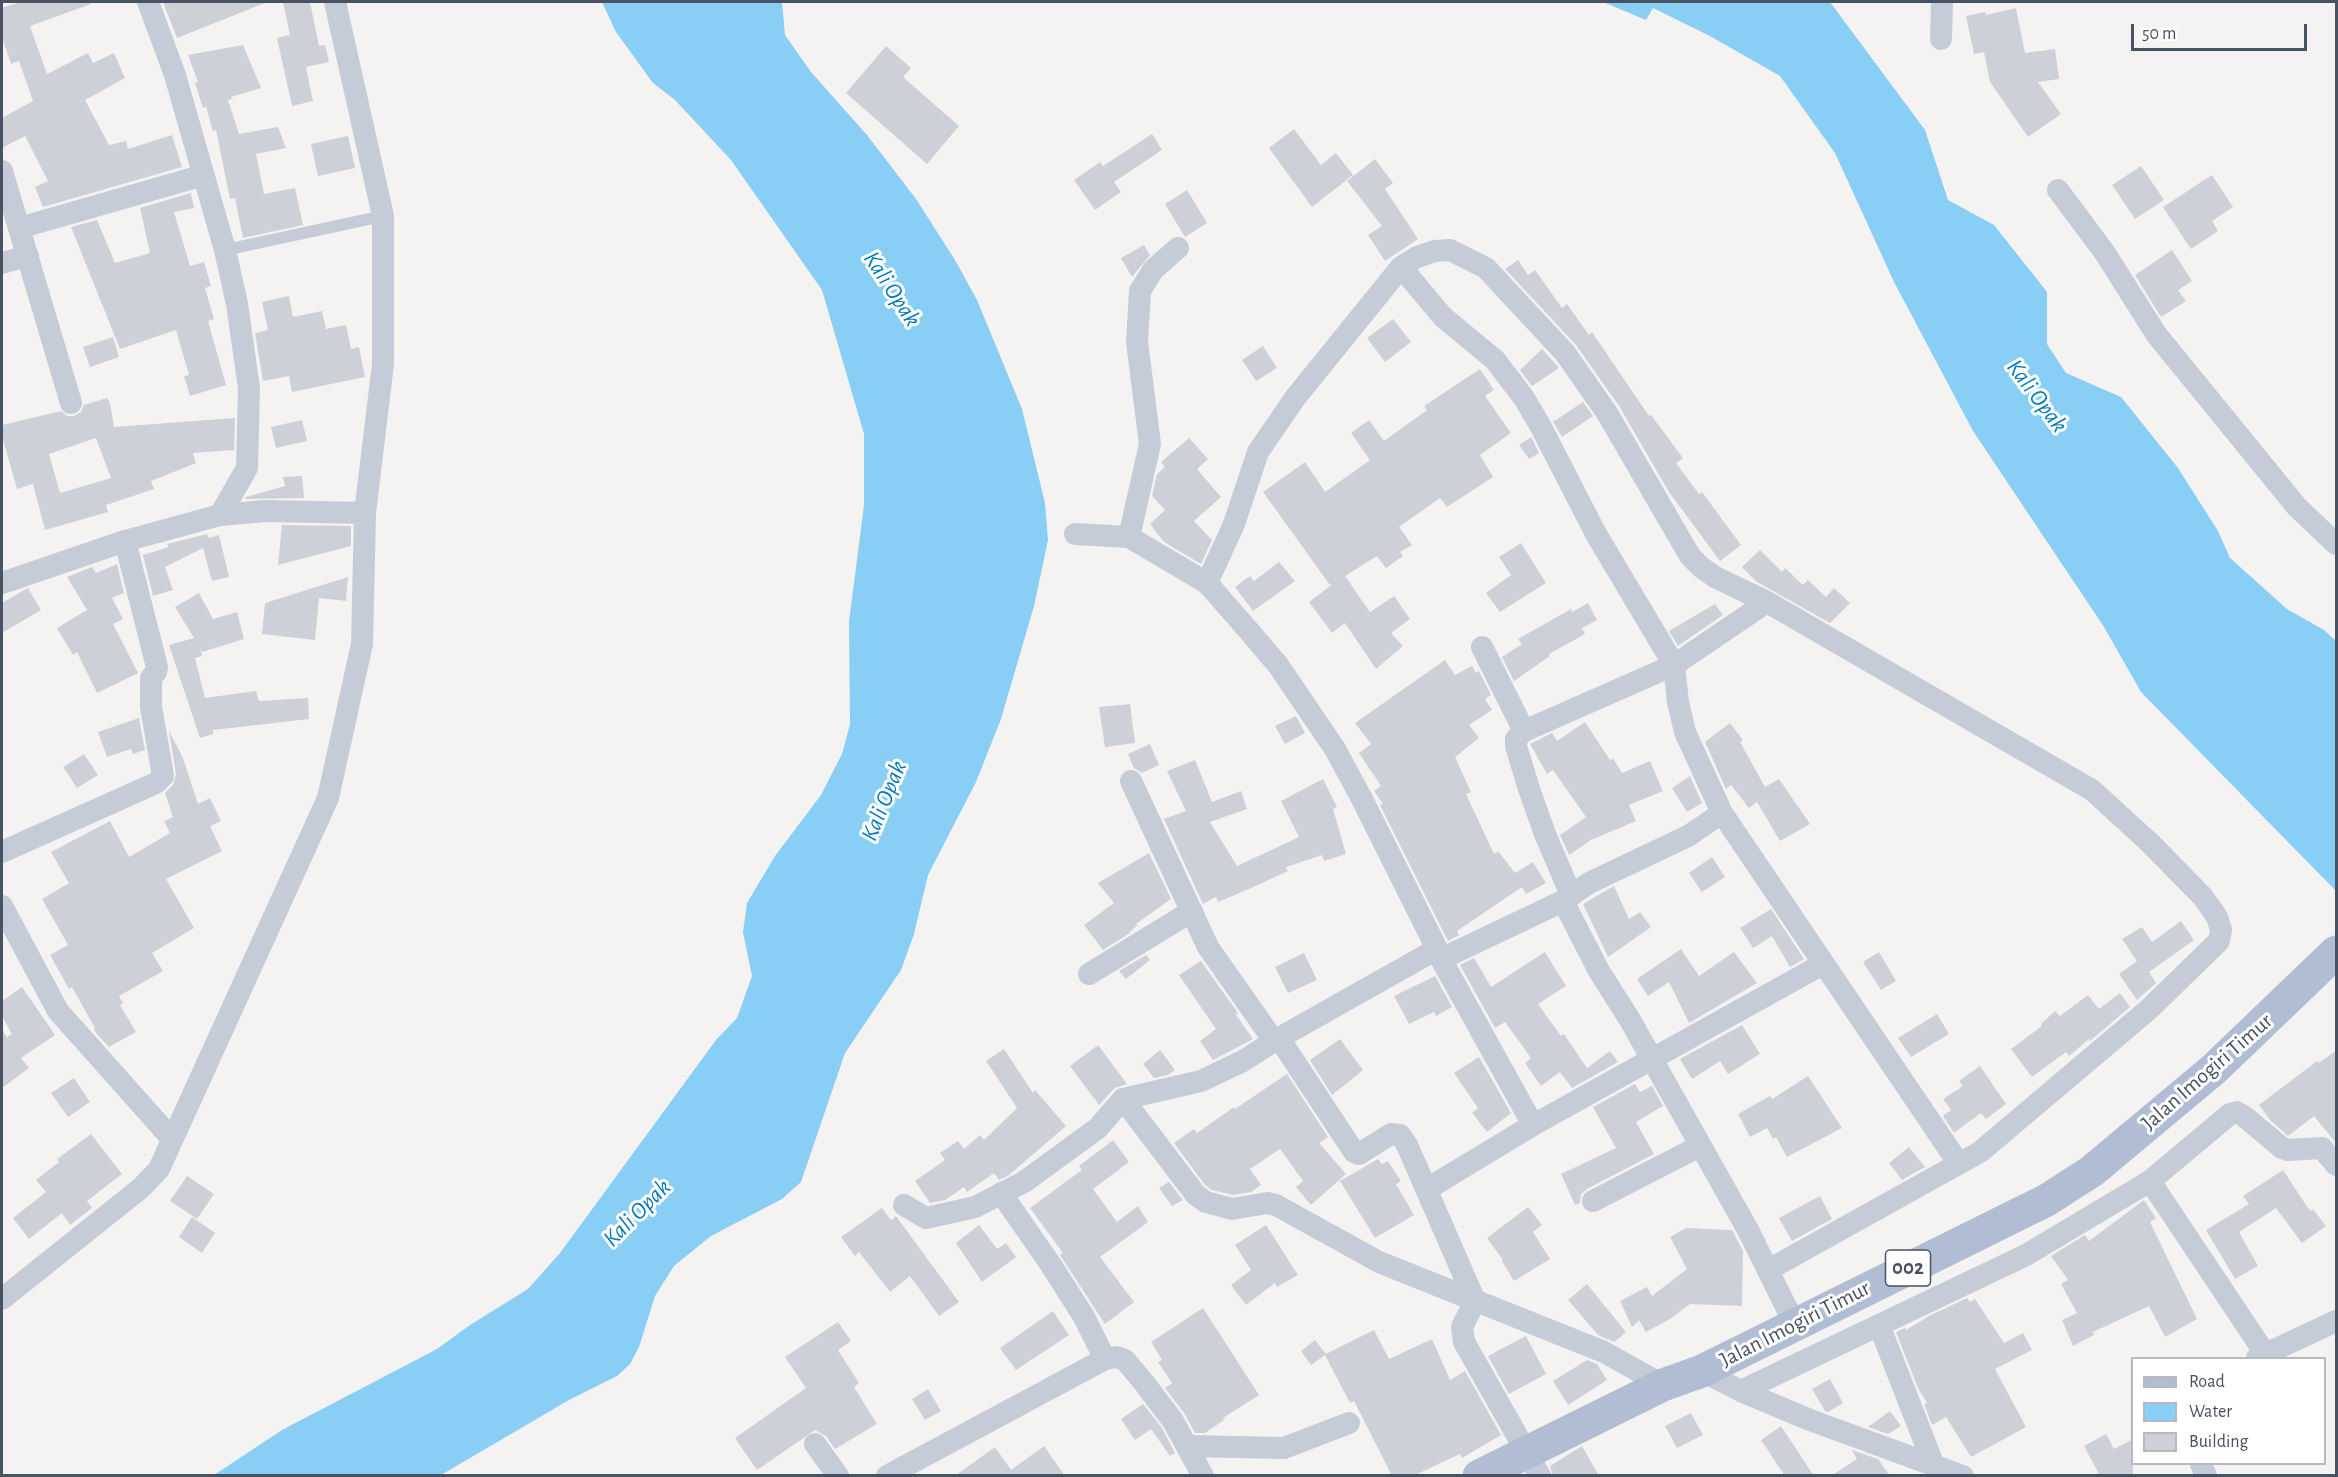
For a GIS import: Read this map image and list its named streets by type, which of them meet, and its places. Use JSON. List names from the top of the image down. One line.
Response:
{"streets":{"main road":["Jalan Imogiri Timur","002"]},"water":["Kali Opak"],"legend":["Road","Water","Building"],"scale_bar":"50 m"}
